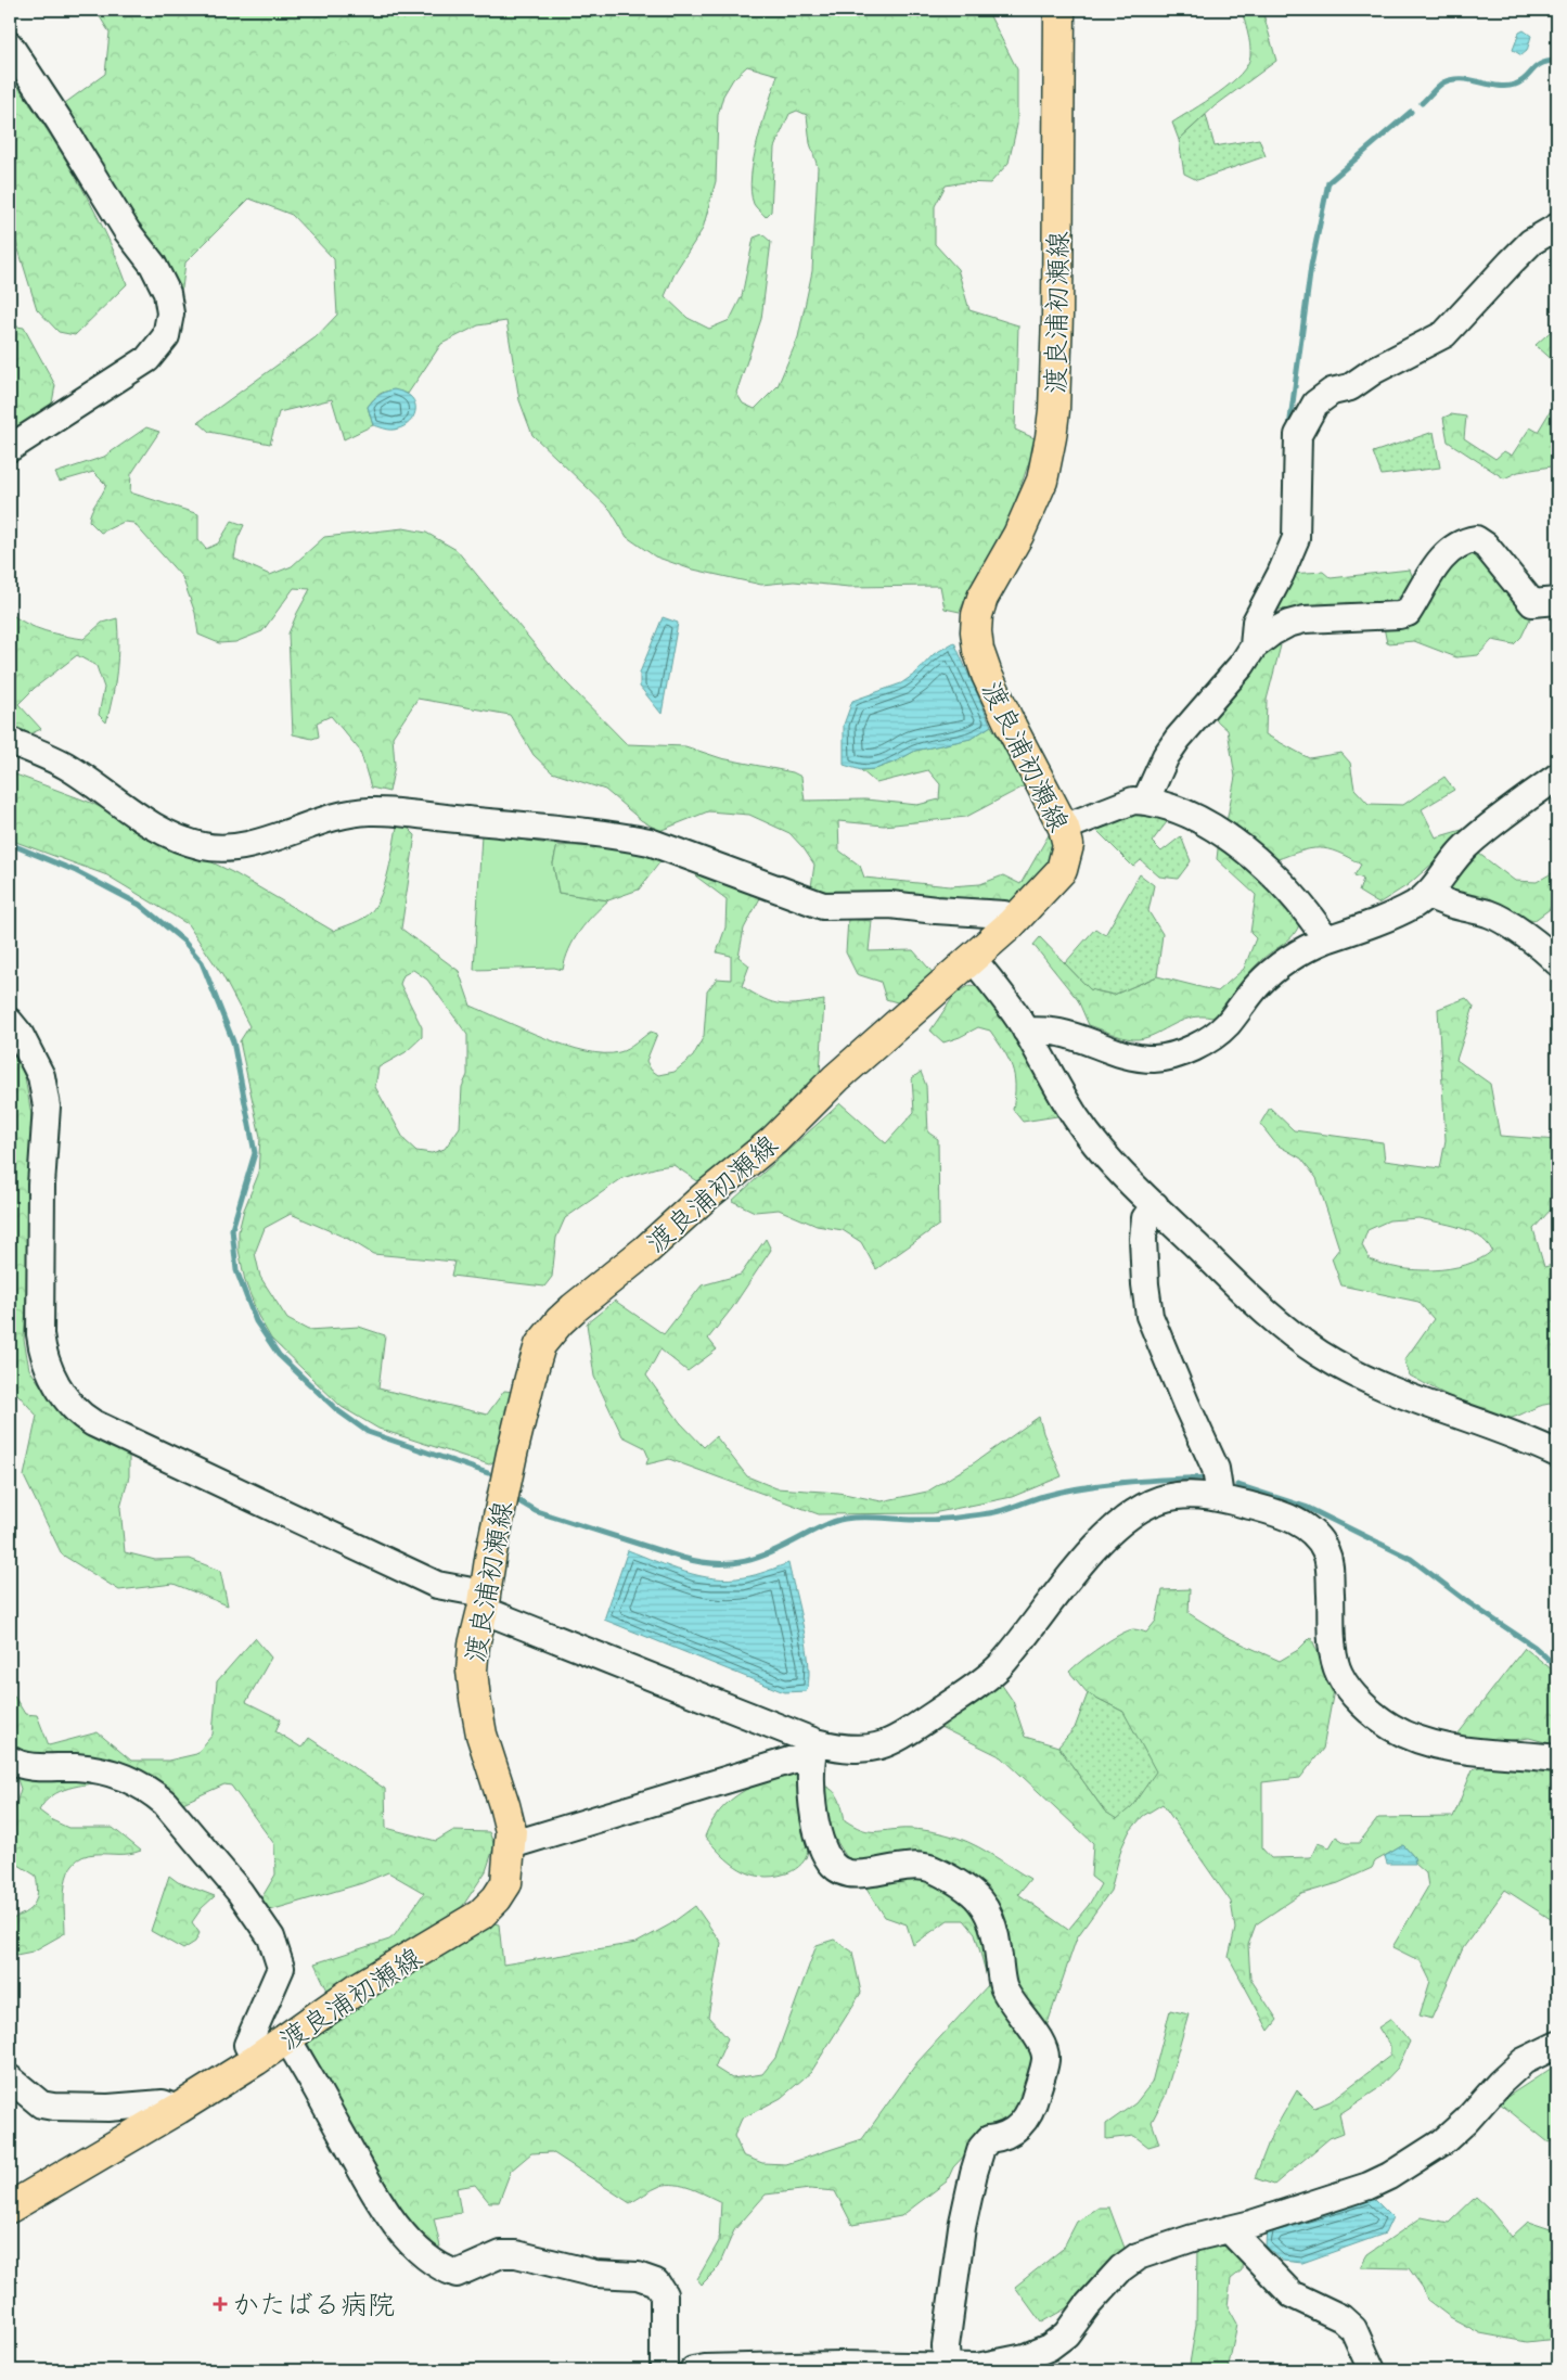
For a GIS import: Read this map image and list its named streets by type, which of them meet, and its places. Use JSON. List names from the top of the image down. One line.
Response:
{"streets":{"main road":["渡良浦初瀬線"]},"places":{"health":["かたばる病院"]}}
